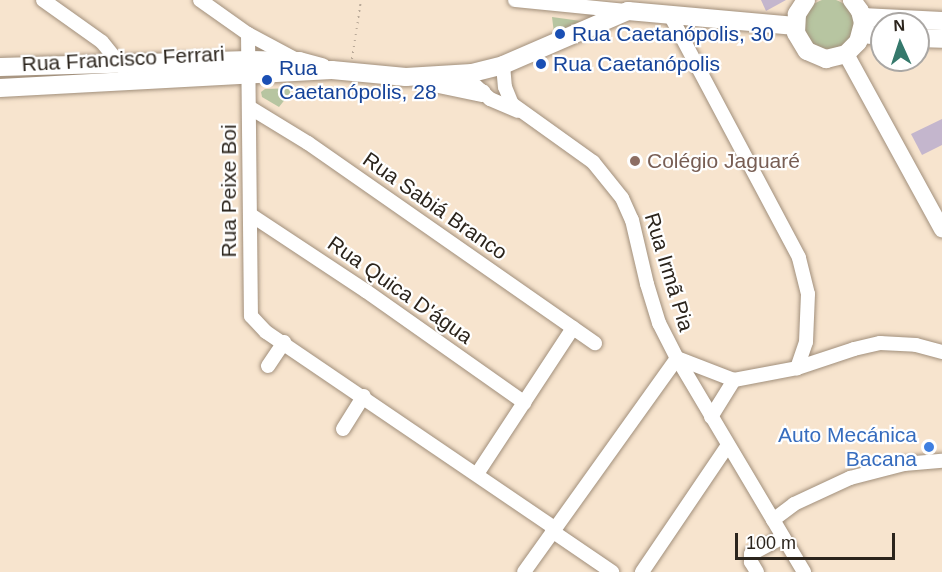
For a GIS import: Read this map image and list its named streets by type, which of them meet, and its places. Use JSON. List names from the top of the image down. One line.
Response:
{"streets":{"main road":["Rua Francisco Ferrari"],"street":["Rua Peixe Boi","Rua Sabiá Branco","Rua Irmã Pia","Rua Quica D'água"]},"crossings":[["Rua Francisco Ferrari","Rua Peixe Boi"],["Rua Peixe Boi","Rua Sabiá Branco"],["Rua Peixe Boi","Rua Quica D'água"]],"places":["Rua Caetanópolis, 30","Rua Caetanópolis","Rua Caetanópolis, 28","Colégio Jaguaré","Auto Mecánica Bacana"],"scale_bar":"100 m","north":"top"}
